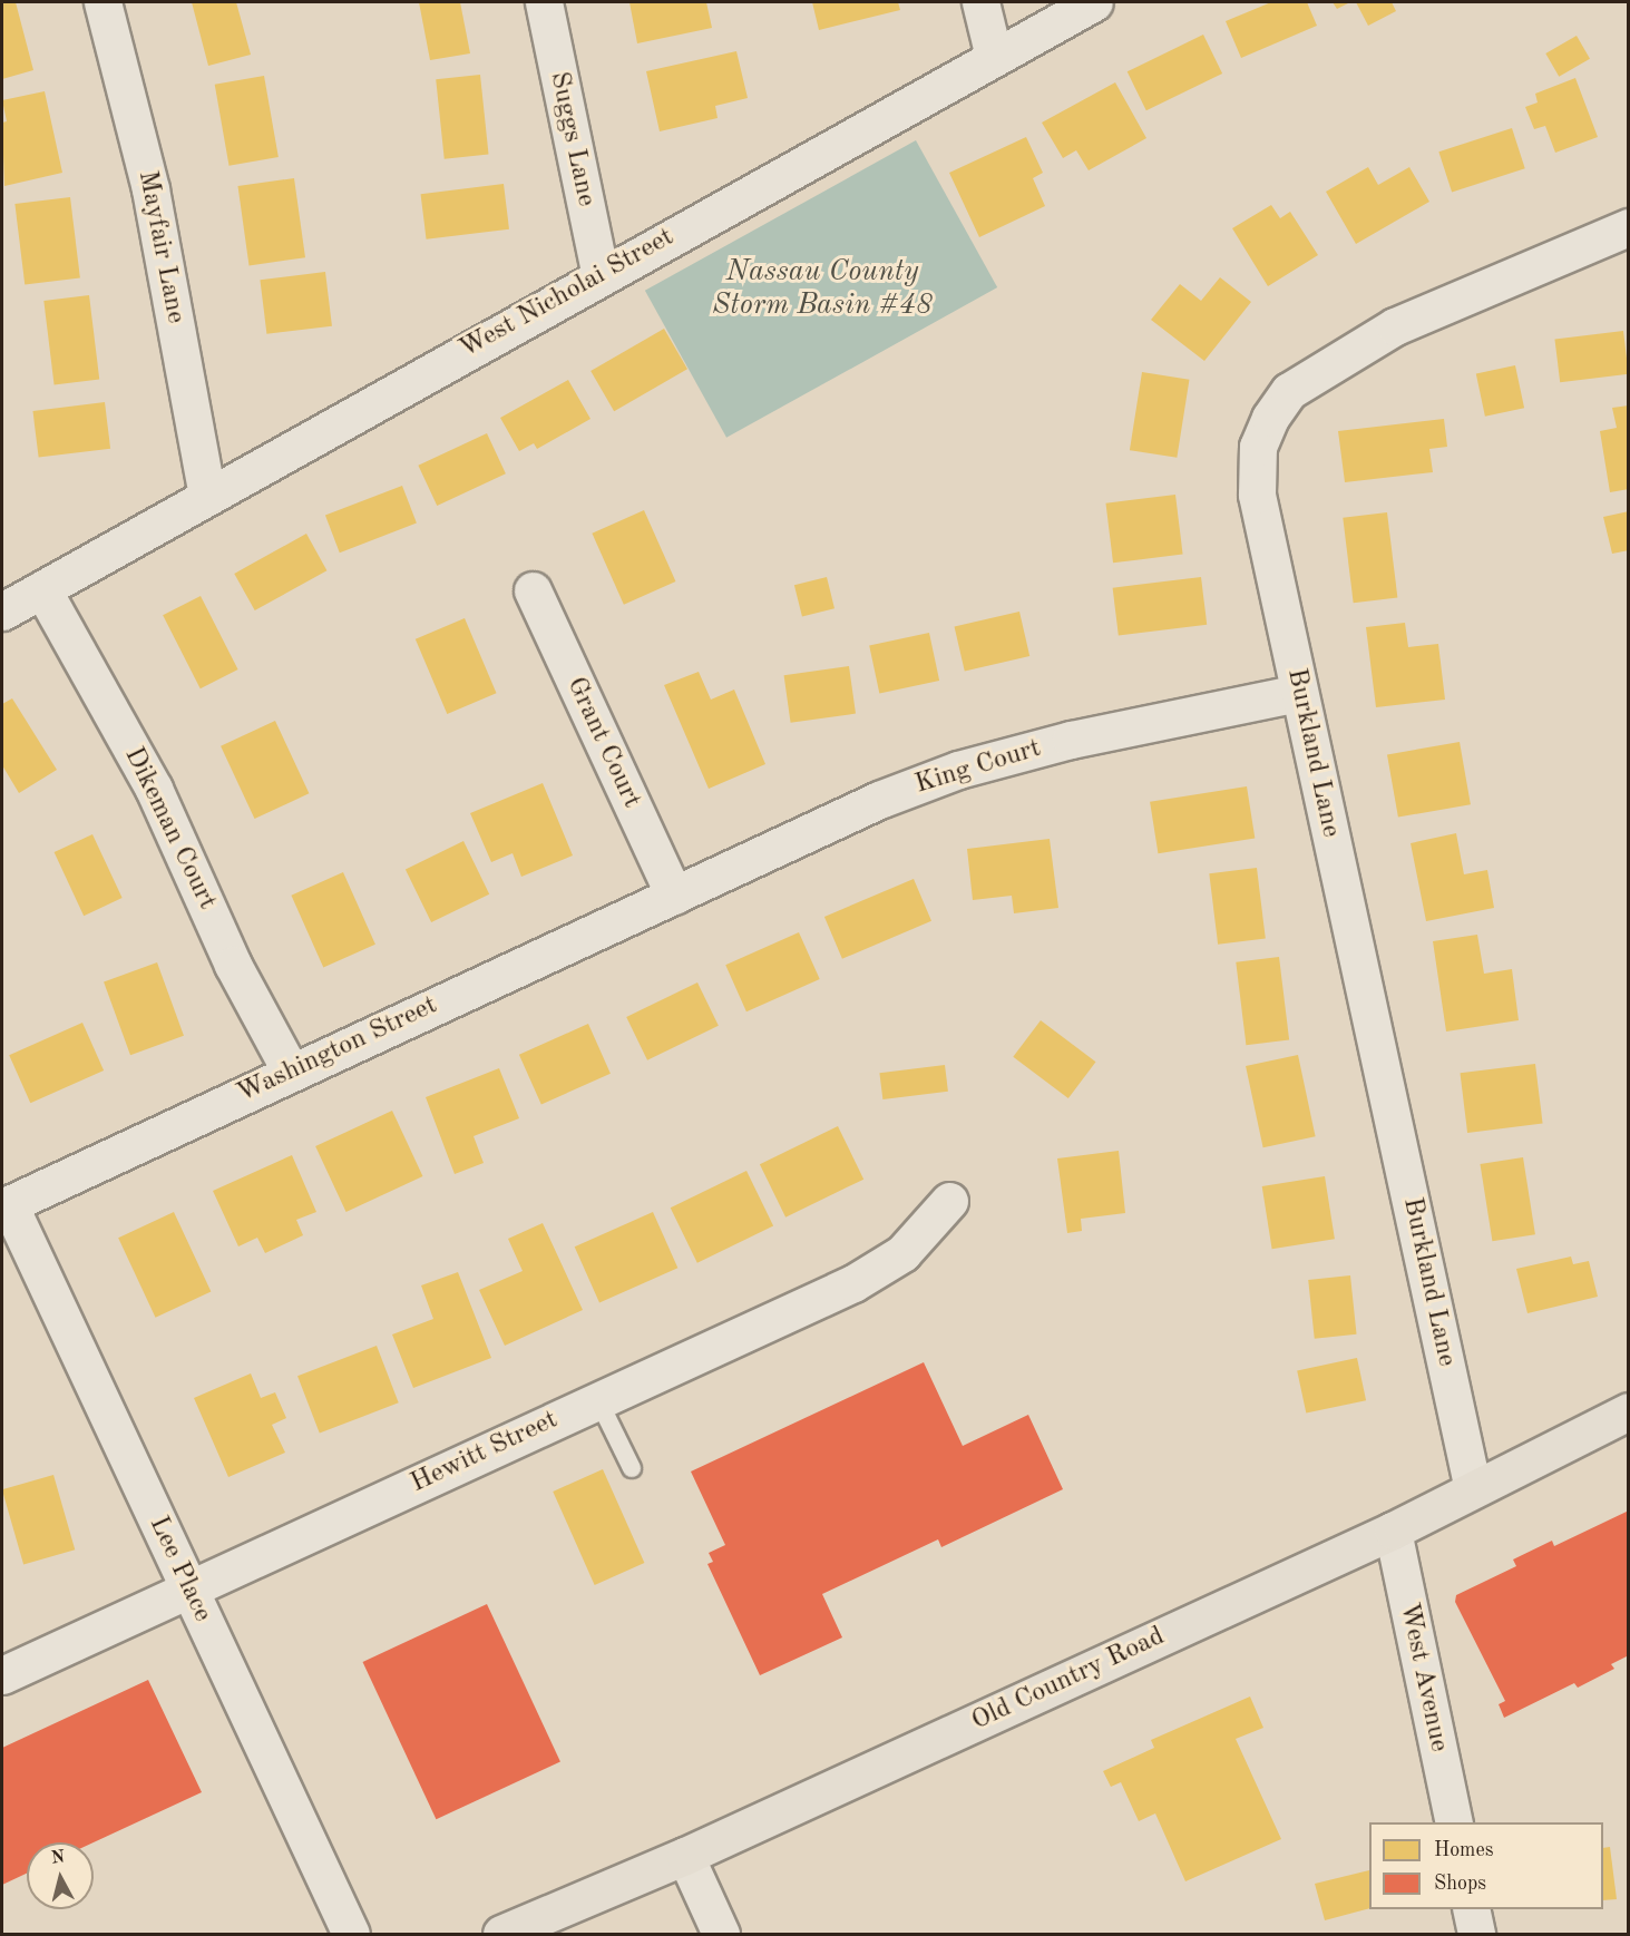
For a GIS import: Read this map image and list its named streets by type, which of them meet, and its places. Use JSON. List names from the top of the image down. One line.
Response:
{"streets":{"main road":["Old Country Road"],"street":["Suggs Lane","Mayfair Lane","West Nicholai Street","Grant Court","Burkland Lane","King Court","Dikeman Court","Washington Street","Hewitt Street","Lee Place","West Avenue"]},"crossings":[["Suggs Lane","West Nicholai Street"],["Mayfair Lane","West Nicholai Street"],["West Nicholai Street","Dikeman Court"],["Grant Court","King Court"],["Grant Court","Washington Street"],["Burkland Lane","King Court"],["Burkland Lane","Old Country Road"],["King Court","Washington Street"],["Dikeman Court","Washington Street"],["Washington Street","Lee Place"],["Hewitt Street","Lee Place"],["West Avenue","Old Country Road"]],"water":["Nassau County Storm Basin #48"],"legend":["Homes","Shops"],"north":"top"}
